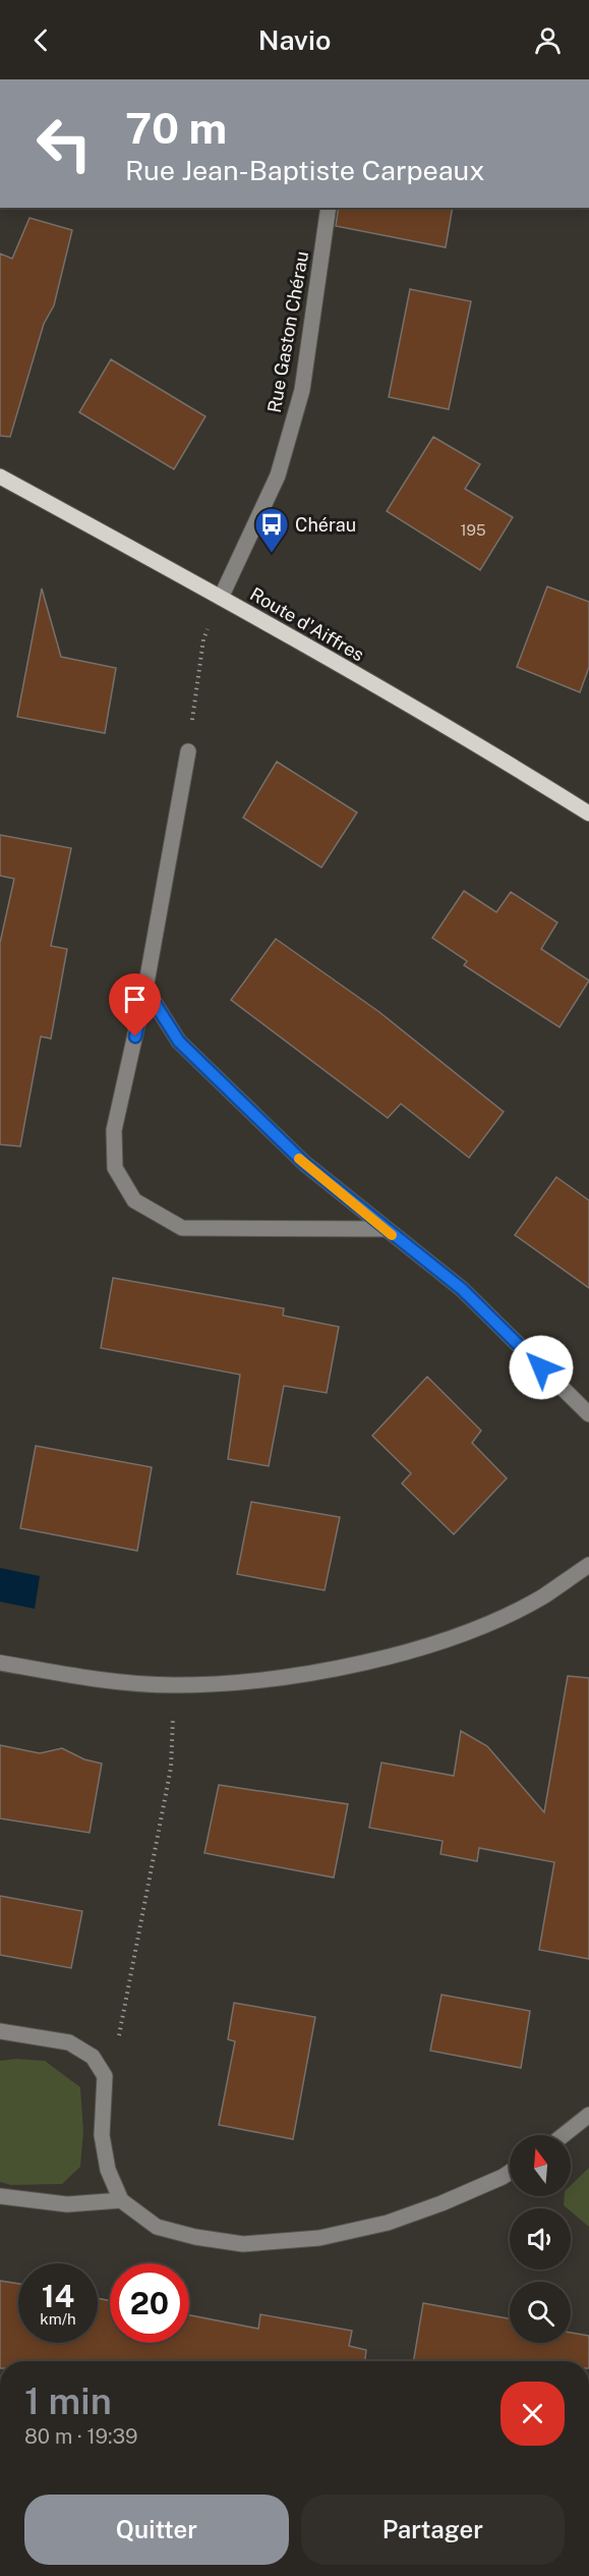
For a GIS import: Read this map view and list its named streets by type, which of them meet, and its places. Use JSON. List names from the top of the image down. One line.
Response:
{"streets":{"main road":["Route d'Aiffres"],"street":["Rue Gaston Chérau"]},"crossings":[["Rue Gaston Chérau","Route d'Aiffres"]],"places":{"bus stop":["Chérau"]},"house_numbers":["195"],"north":"top","page":{"header":"Navio","turn":["70 m","Rue Jean-Baptiste Carpeaux"],"speed":"14 km/h","limit":"20","heading":["1 min","80 m · 19:39"],"buttons":["Quitter","Partager"]}}
